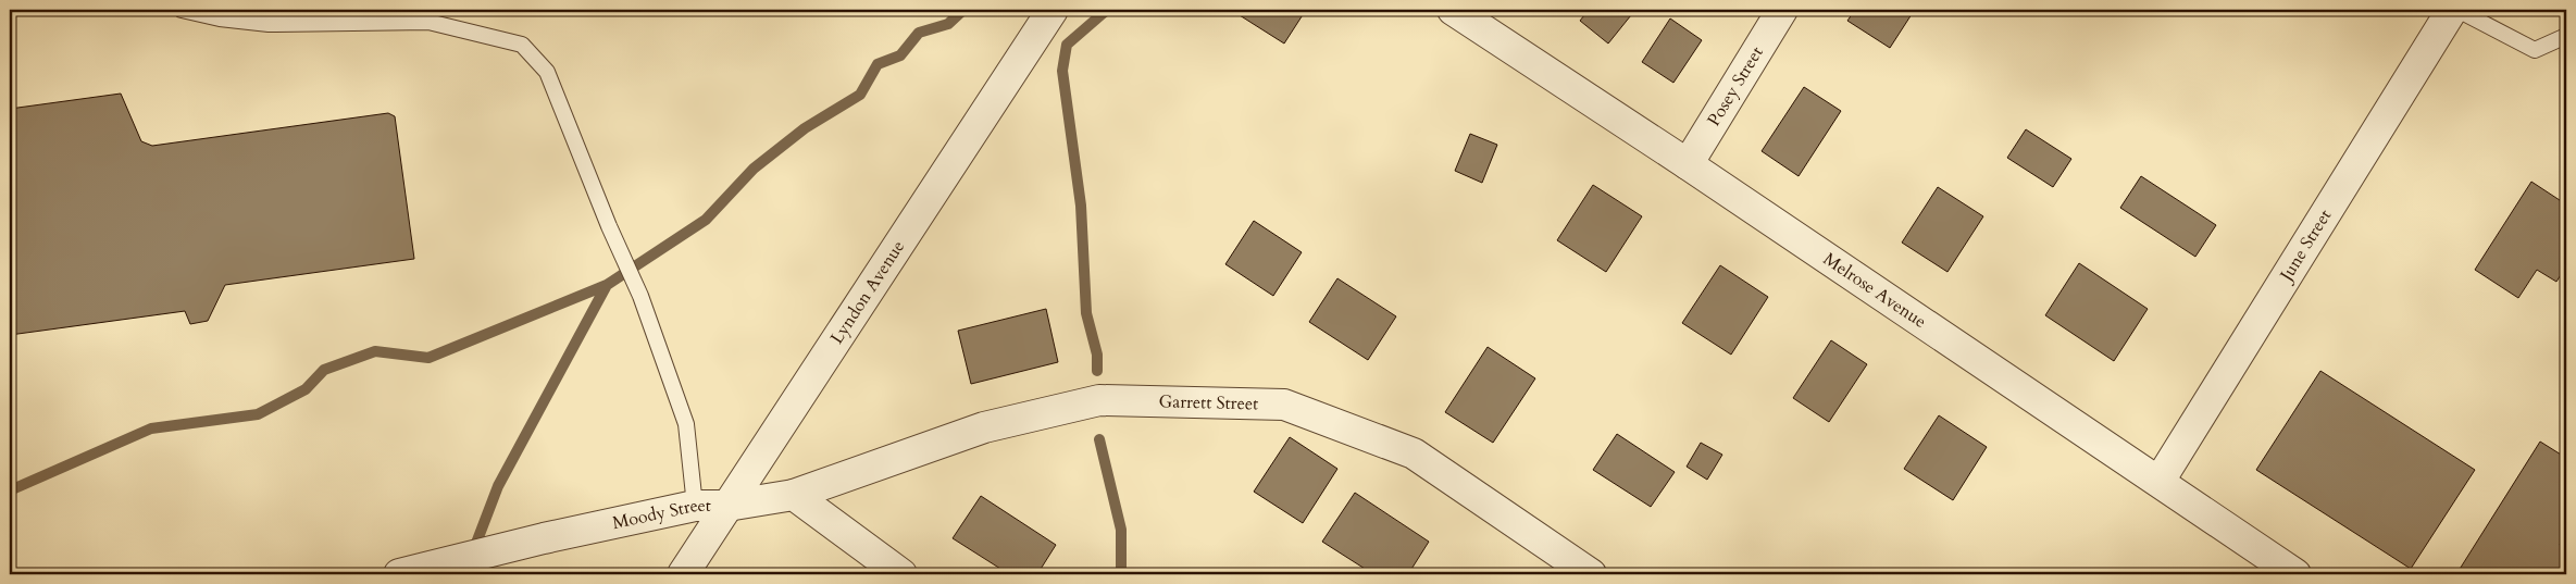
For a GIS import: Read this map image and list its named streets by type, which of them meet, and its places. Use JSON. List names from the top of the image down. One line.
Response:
{"streets":{"street":["Posey Street","June Street","Melrose Avenue","Lyndon Avenue","Garrett Street","Moody Street"]},"crossings":[["Posey Street","Melrose Avenue"],["June Street","Melrose Avenue"],["Lyndon Avenue","Moody Street"],["Garrett Street","Moody Street"]]}
